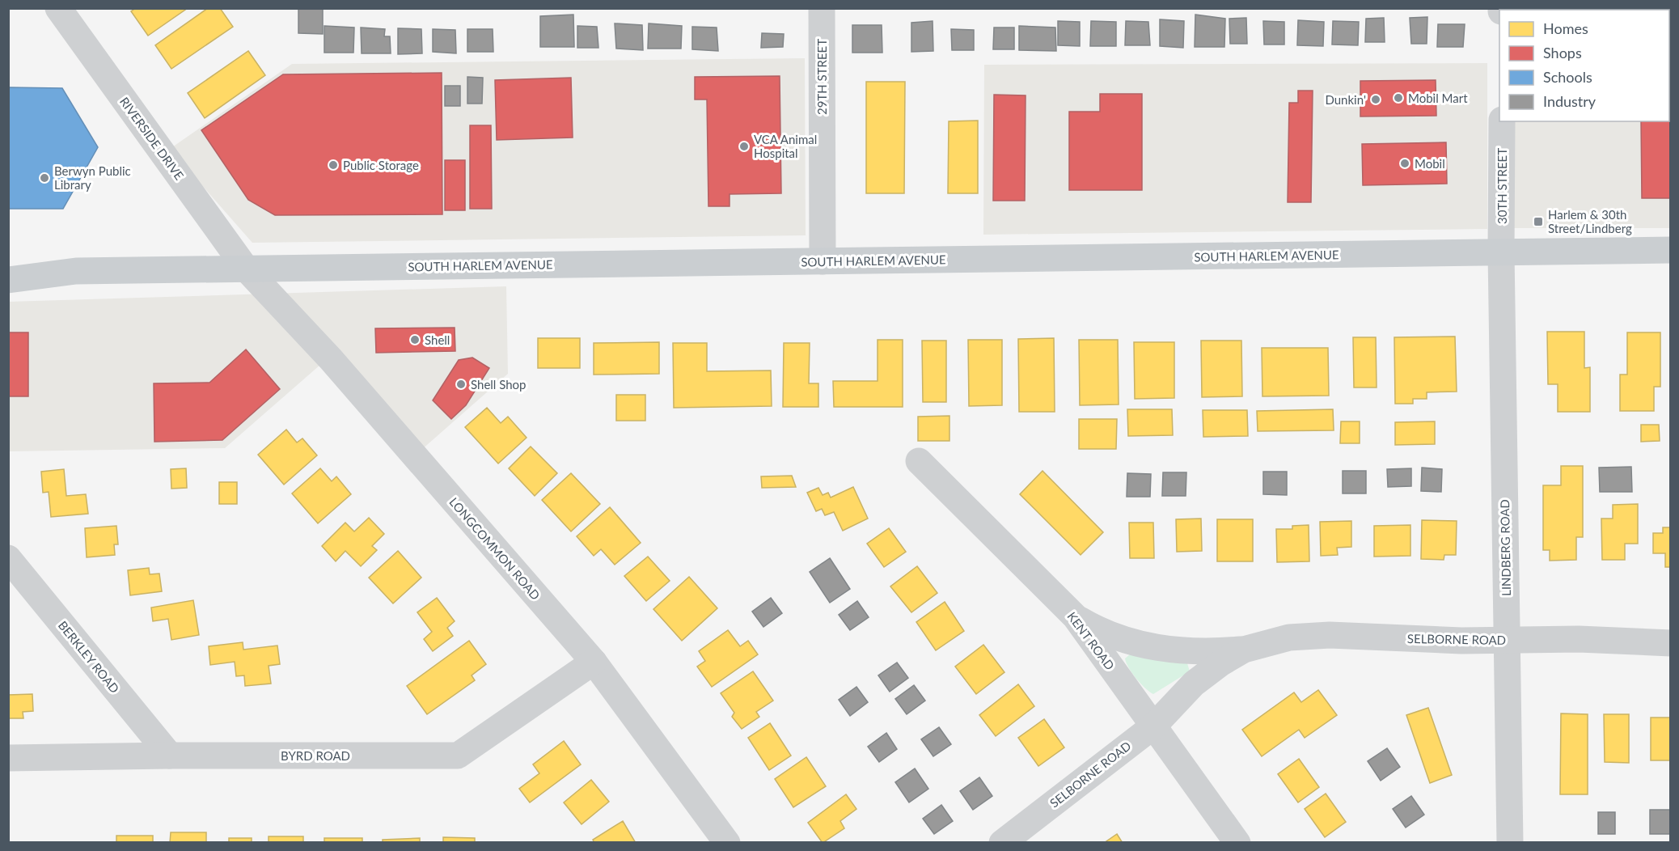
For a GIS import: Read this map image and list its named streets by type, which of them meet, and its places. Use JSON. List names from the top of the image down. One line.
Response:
{"streets":{"main road":["SOUTH HARLEM AVENUE"],"street":["29TH STREET","RIVERSIDE DRIVE","30TH STREET","LINDBERG ROAD","LONGCOMMON ROAD","SELBORNE ROAD","KENT ROAD","BERKLEY ROAD","BYRD ROAD"]},"crossings":[["29TH STREET","SOUTH HARLEM AVENUE"],["RIVERSIDE DRIVE","SOUTH HARLEM AVENUE"],["RIVERSIDE DRIVE","LONGCOMMON ROAD"],["30TH STREET","SOUTH HARLEM AVENUE"],["30TH STREET","LINDBERG ROAD"],["SOUTH HARLEM AVENUE","LINDBERG ROAD"],["SOUTH HARLEM AVENUE","LONGCOMMON ROAD"],["LINDBERG ROAD","SELBORNE ROAD"],["LONGCOMMON ROAD","BYRD ROAD"],["SELBORNE ROAD","KENT ROAD"],["BERKLEY ROAD","BYRD ROAD"]],"places":{"other":["Mobil Mart","Dunkin'","VCA Animal Hospital","Mobil","Public Storage","Berwyn Public Library","Shell","Shell Shop"],"transit":["Harlem & 30th Street/Lindberg"]},"legend":["Homes","Shops","Schools","Industry"]}
